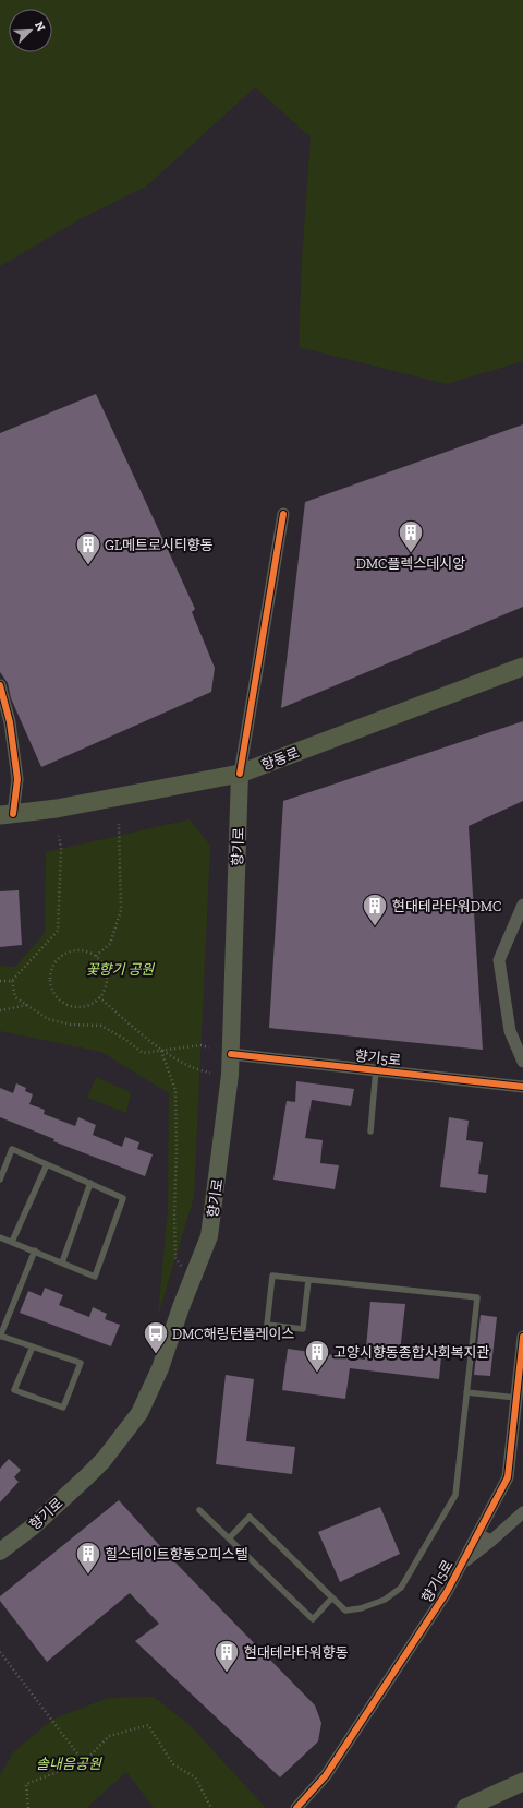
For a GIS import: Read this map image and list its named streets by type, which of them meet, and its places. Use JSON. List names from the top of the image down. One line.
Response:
{"streets":{"main road":["향동로","향기로"],"street":["향기5로"]},"crossings":[["향동로","향기로"],["향기로","향기5로"]],"parks":["꽃향기 공원","솔내음공원"],"places":{"building":["DMC플렉스데시앙","GL메트로시티향동","현대테라타워DMC","고양시향동종합사회복지관","힐스테이트향동오피스텔","현대테라타워향동"],"bus stop":["DMC해링턴플레이스"]},"north":"top right"}
